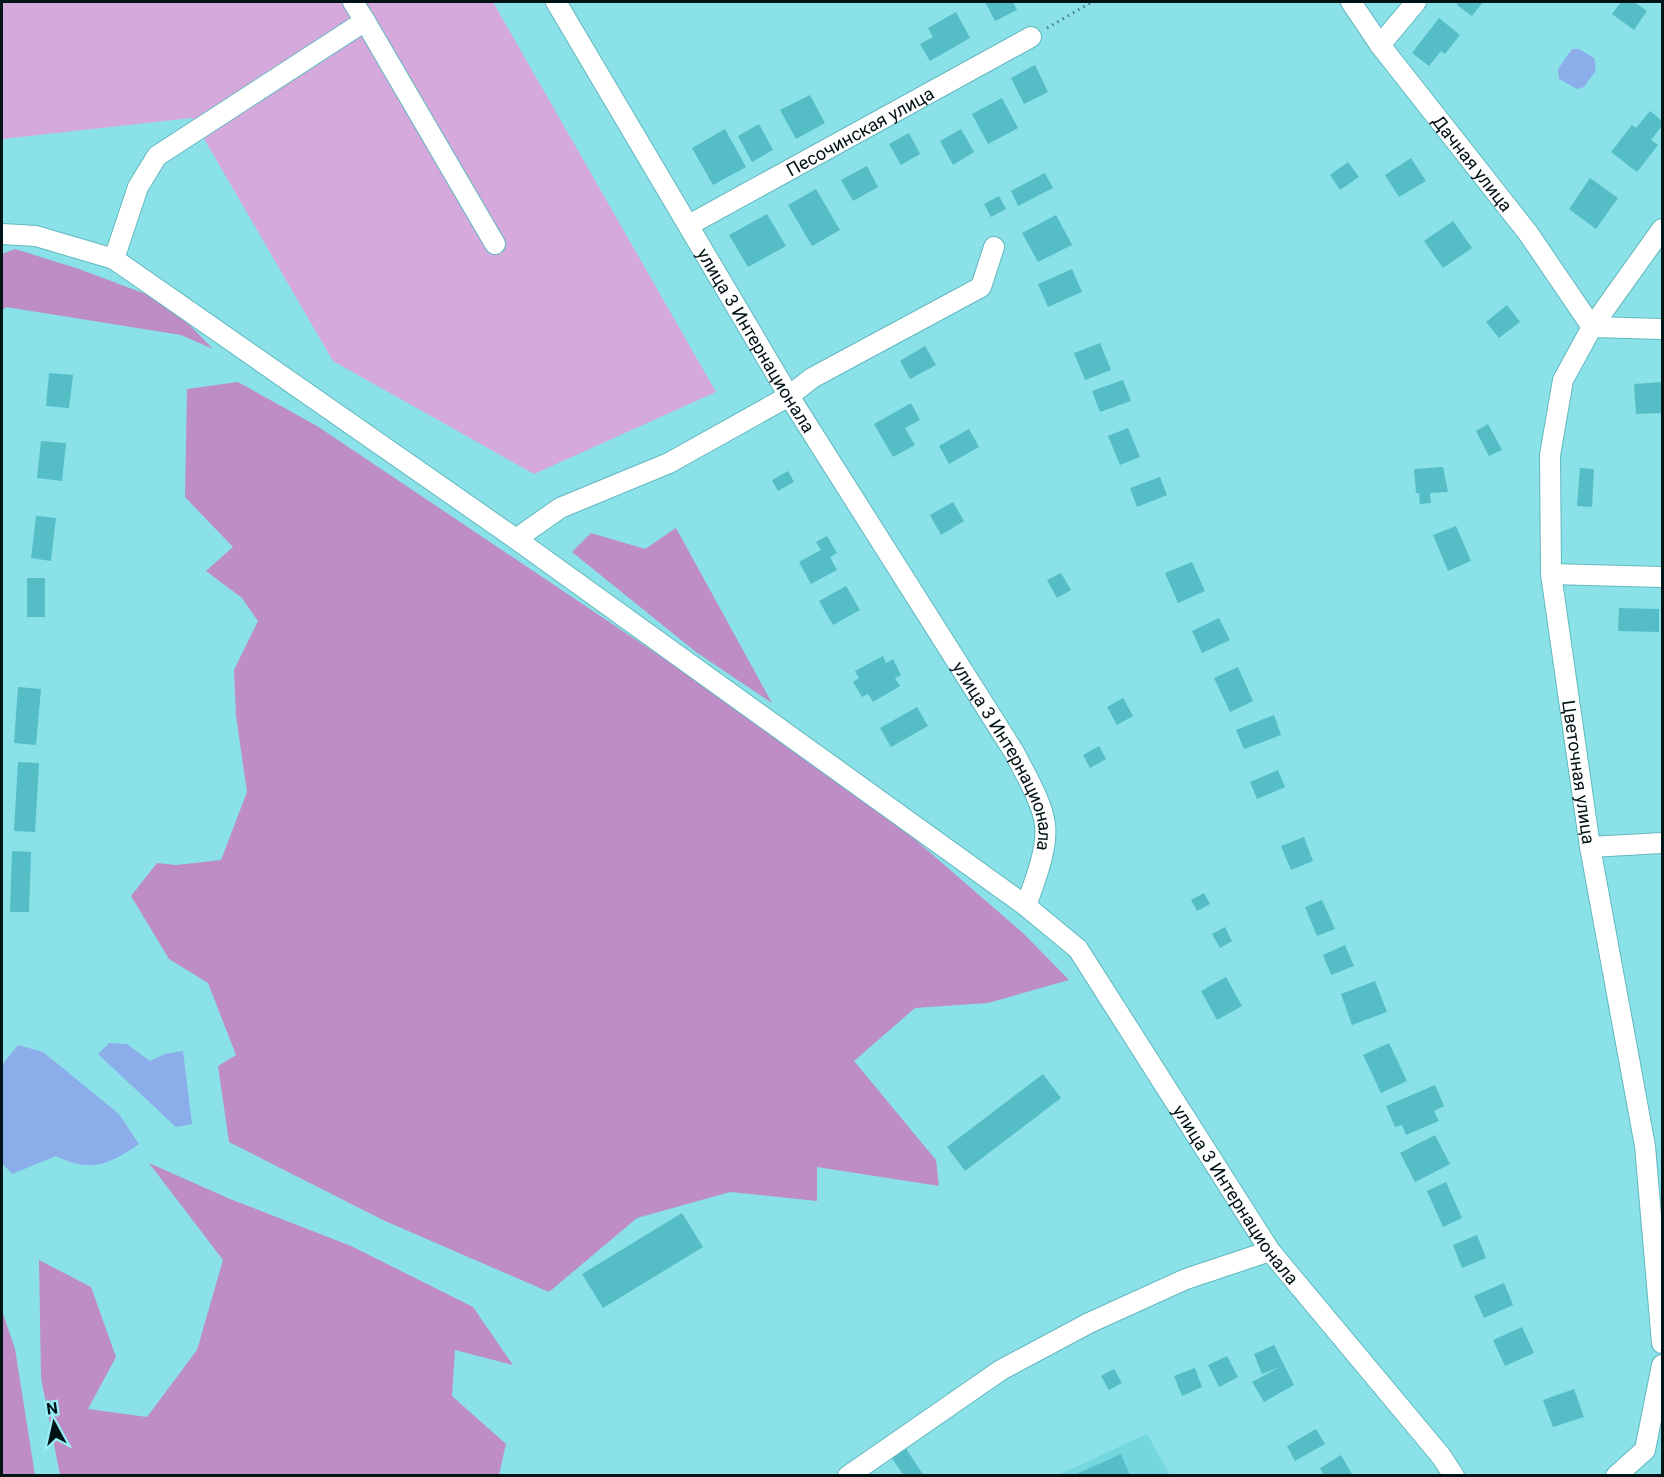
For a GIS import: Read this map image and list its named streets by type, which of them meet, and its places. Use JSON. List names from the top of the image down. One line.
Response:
{"streets":{"street":["Песочинская улица","Дачная улица","улица 3 Интернационала","Цветочная улица"]},"crossings":[["Песочинская улица","улица 3 Интернационала"],["Дачная улица","Цветочная улица"]],"north":"top"}
